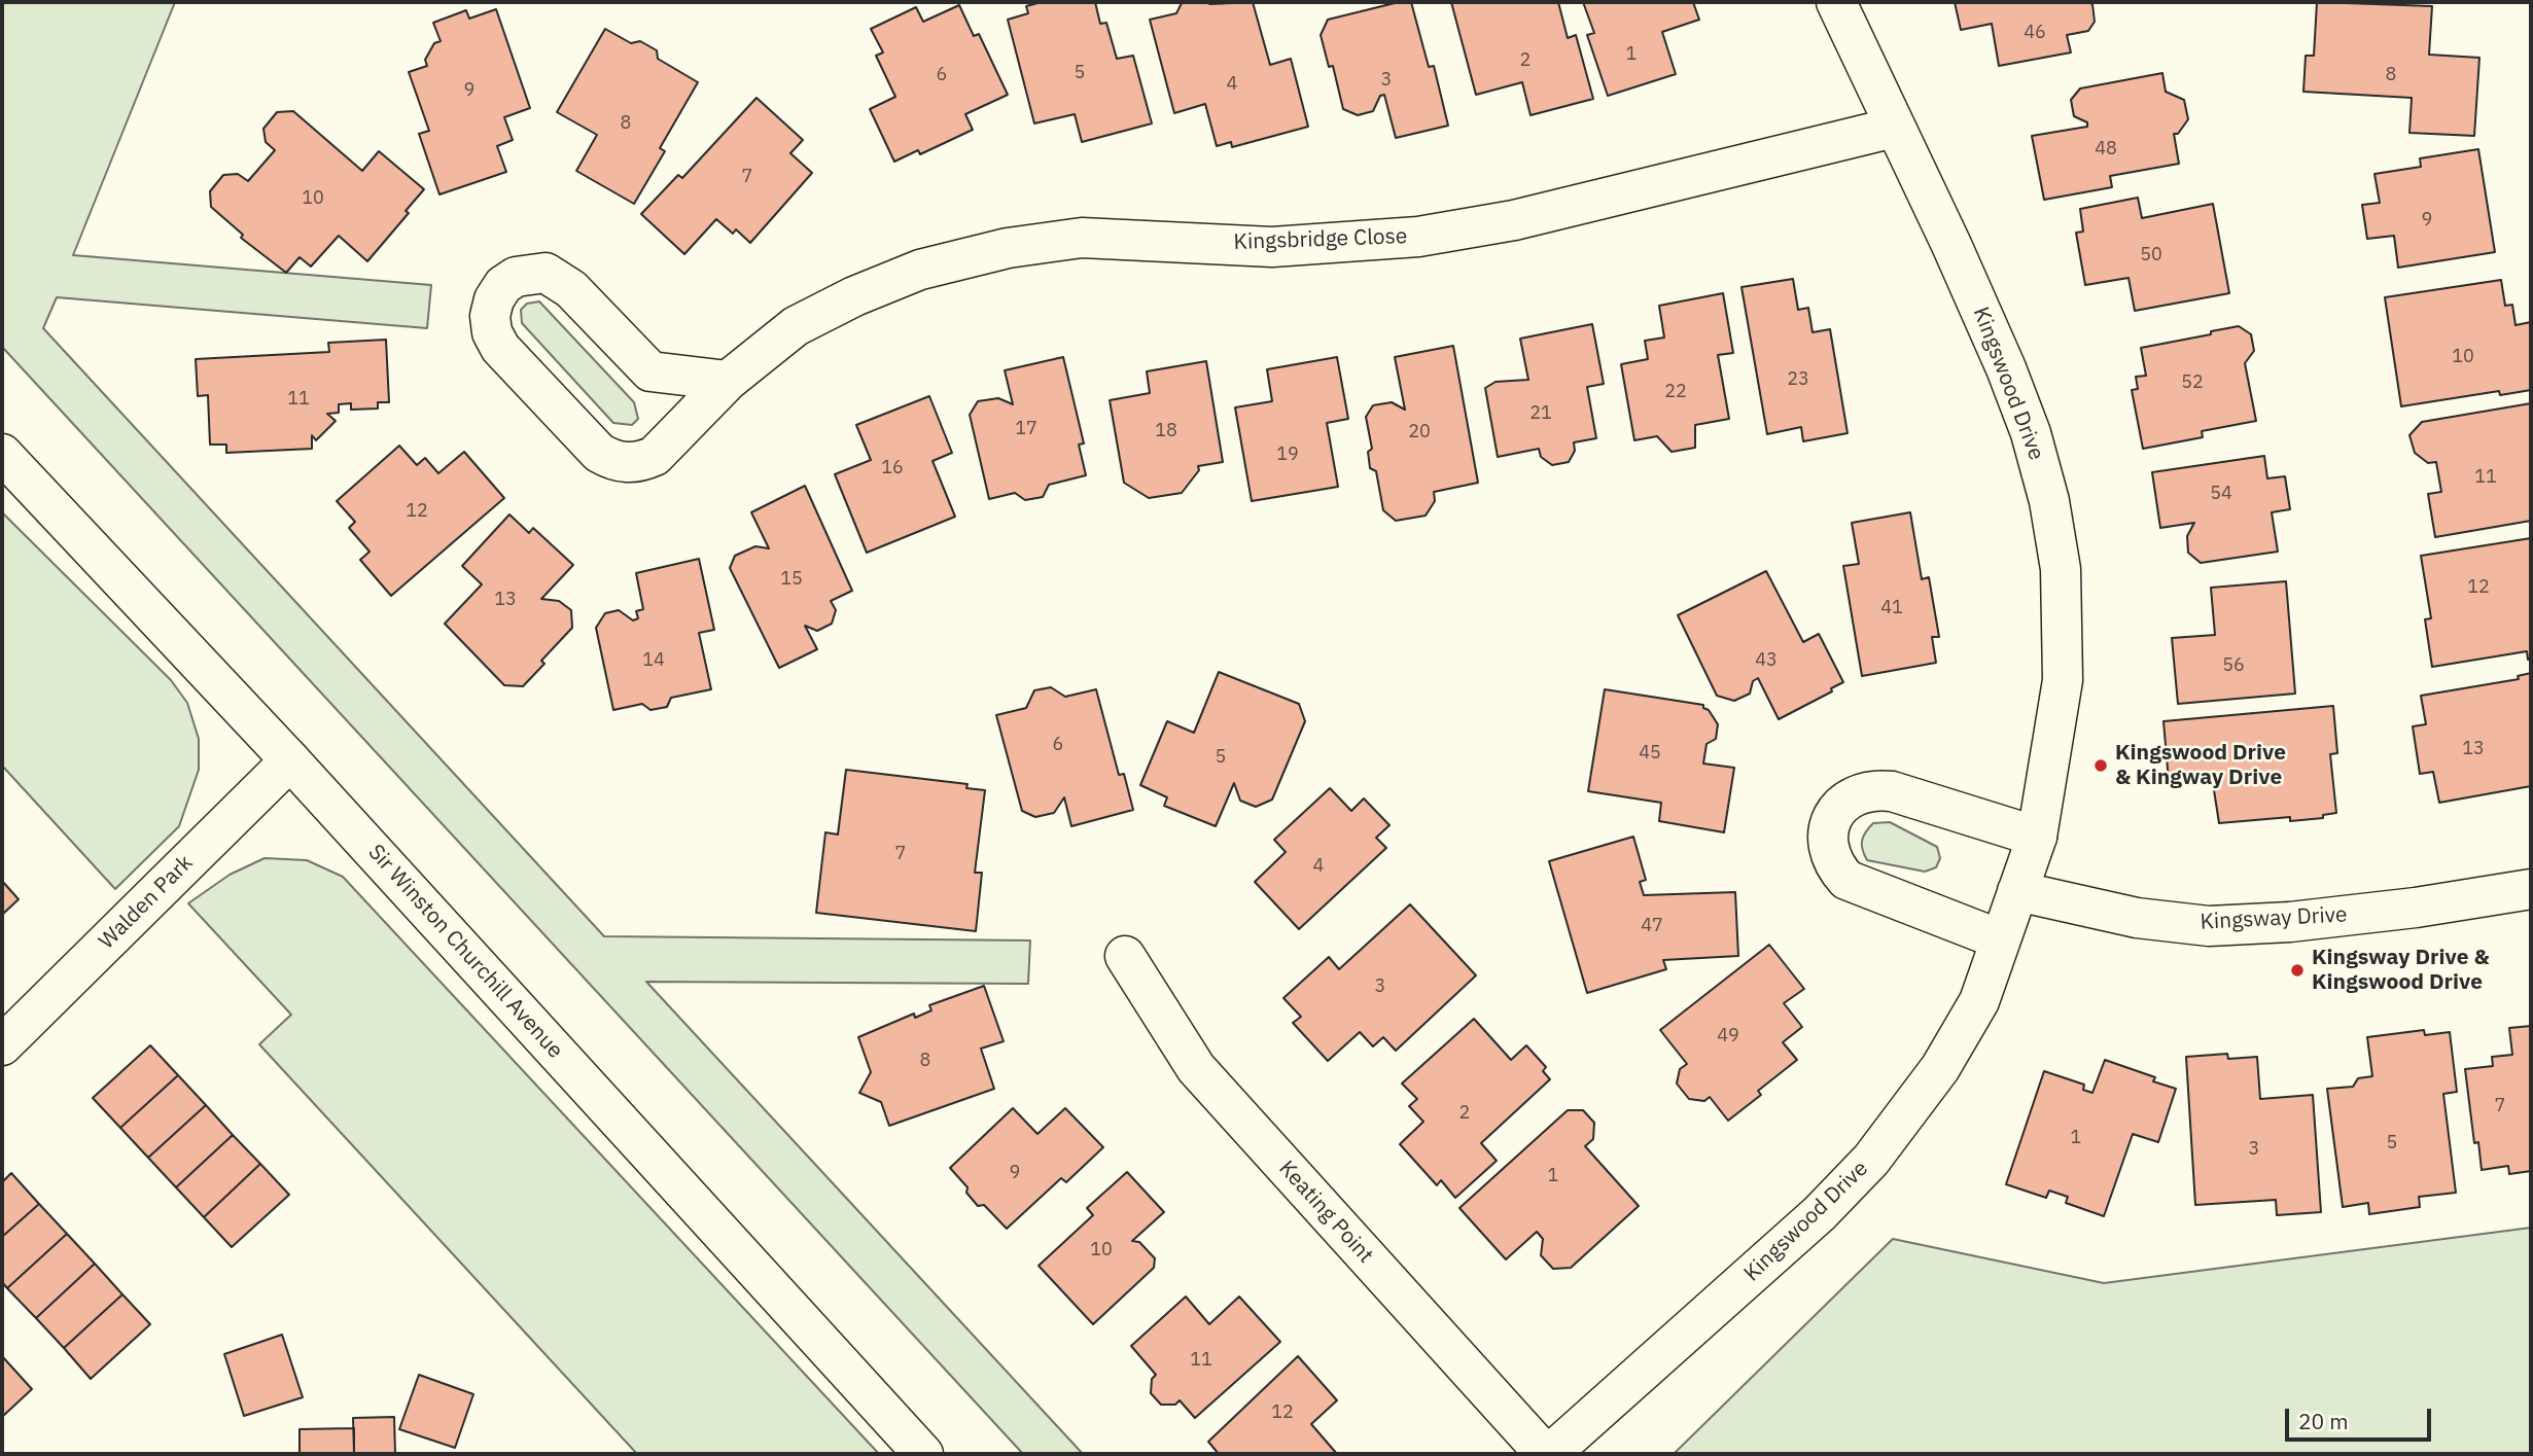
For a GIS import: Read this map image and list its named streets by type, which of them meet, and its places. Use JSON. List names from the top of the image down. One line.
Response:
{"streets":{"street":["Kingsbridge Close","Kingswood Drive","Walden Park","Kingsway Drive","Sir Winston Churchill Avenue","Keating Point"]},"crossings":[["Kingsbridge Close","Kingswood Drive"],["Kingswood Drive","Kingsway Drive"],["Kingswood Drive","Keating Point"],["Walden Park","Sir Winston Churchill Avenue"]],"places":["Kingswood Drive & Kingway Drive","Kingsway Drive & Kingswood Drive"],"house_numbers":["46","1","2","5","6","8","3","4","9","8","48","7","10","9","50","10","23","52","22","11","21","17","18","20","19","16","11","54","12","15","12","13","41","14","43","56","6","13","45","5","7","4","47","3","49","8","7","2","1","5","3","9","1","10","11","12"],"scale_bar":"20 m"}
